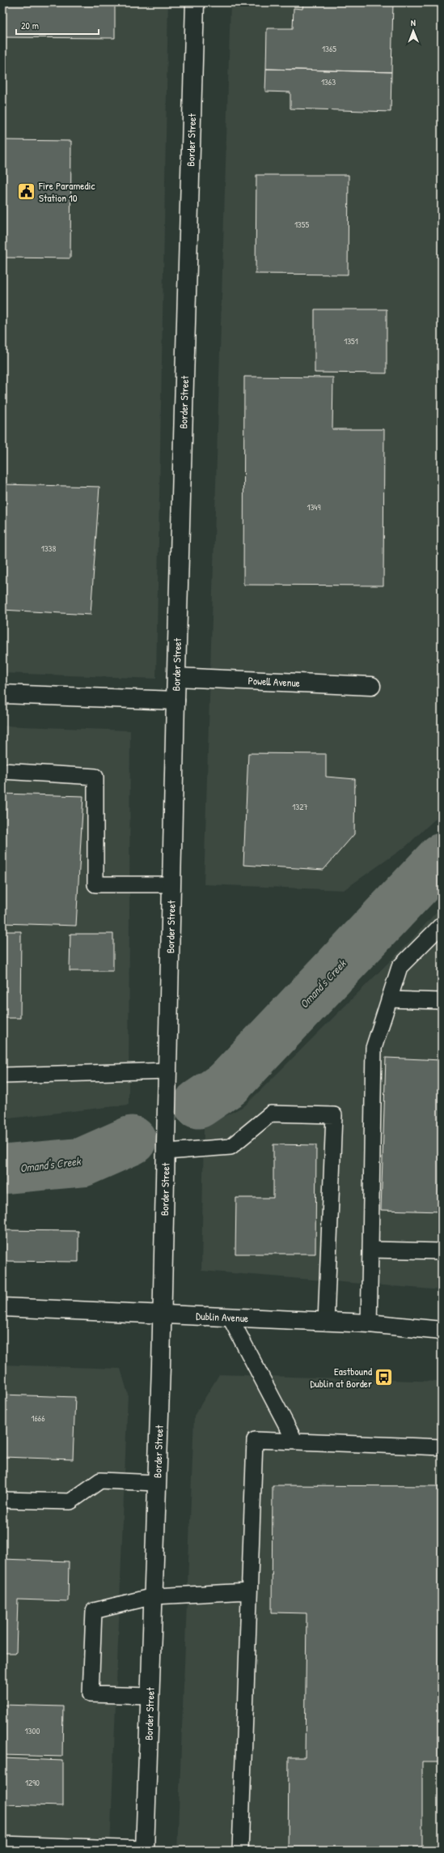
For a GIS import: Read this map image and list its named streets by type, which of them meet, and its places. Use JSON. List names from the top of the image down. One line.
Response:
{"streets":{"street":["Border Street","Powell Avenue","Dublin Avenue"]},"crossings":[["Border Street","Powell Avenue"],["Border Street","Dublin Avenue"]],"water":["Omand's Creek"],"places":{"public building":["Fire Paramedic Station 10"],"bus stop":["Eastbound Dublin at Border"]},"house_numbers":["1365","1363","1355","1351","1349","1338","1327","1666","1300","1290"],"scale_bar":"20 m","north":"top"}
